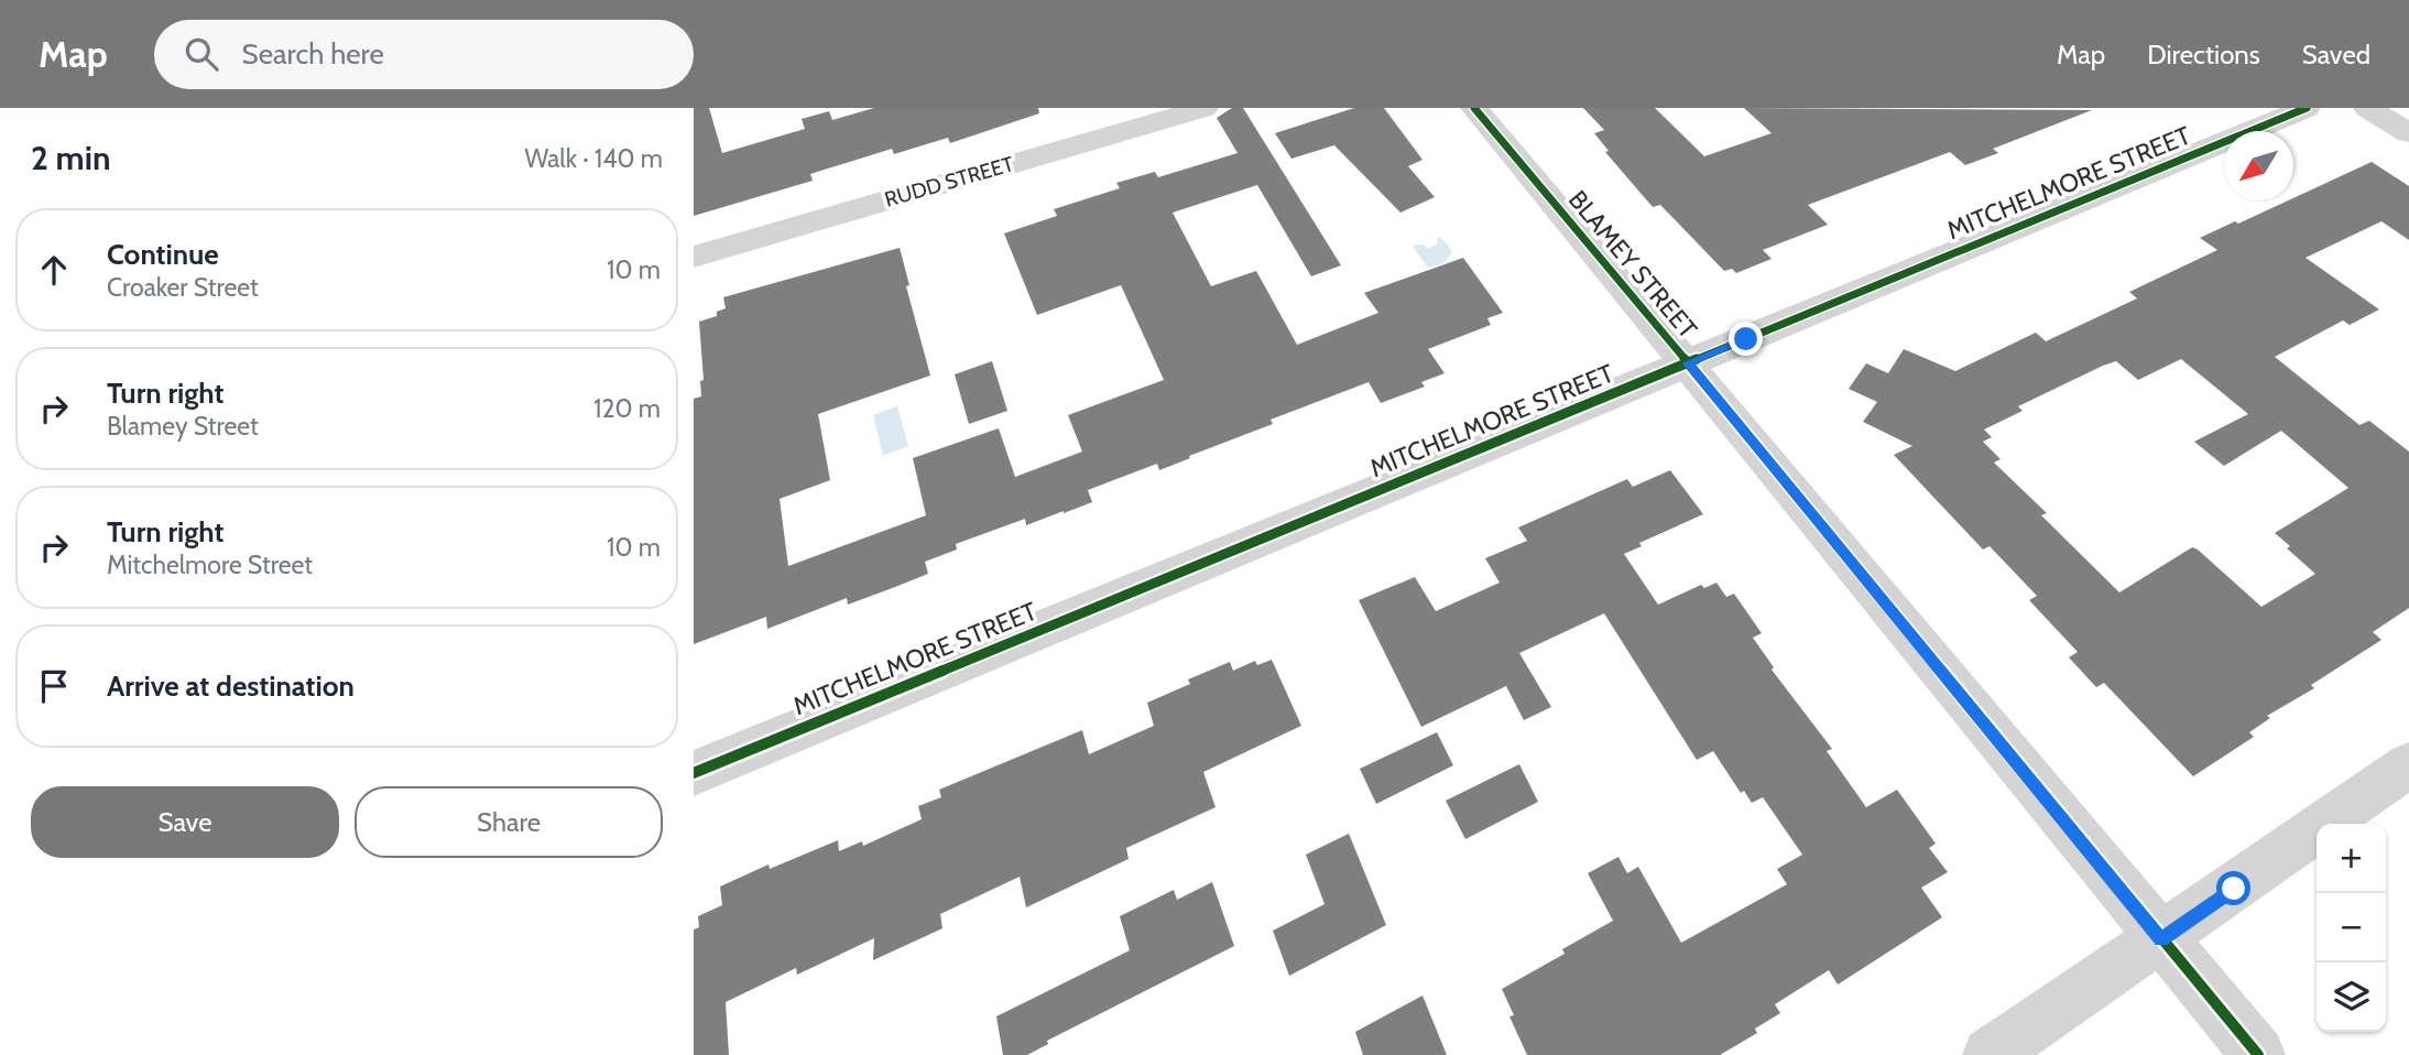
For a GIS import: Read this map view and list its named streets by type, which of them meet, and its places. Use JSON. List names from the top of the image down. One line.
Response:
{"streets":{"street":["RUDD STREET","MITCHELMORE STREET","BLAMEY STREET"]},"crossings":[["MITCHELMORE STREET","BLAMEY STREET"]],"north":"bottom left","page":{"header":"Map","search":"Search here","nav":["Map","Directions","Saved"],"heading":["2 min","Walk · 140 m"],"list":[["Continue","Croaker Street","10 m"],["Turn right","Blamey Street","120 m"],["Turn right","Mitchelmore Street","10 m"],"Arrive at destination"],"buttons":["Save","Share"],"map_buttons":["+","−"]}}
